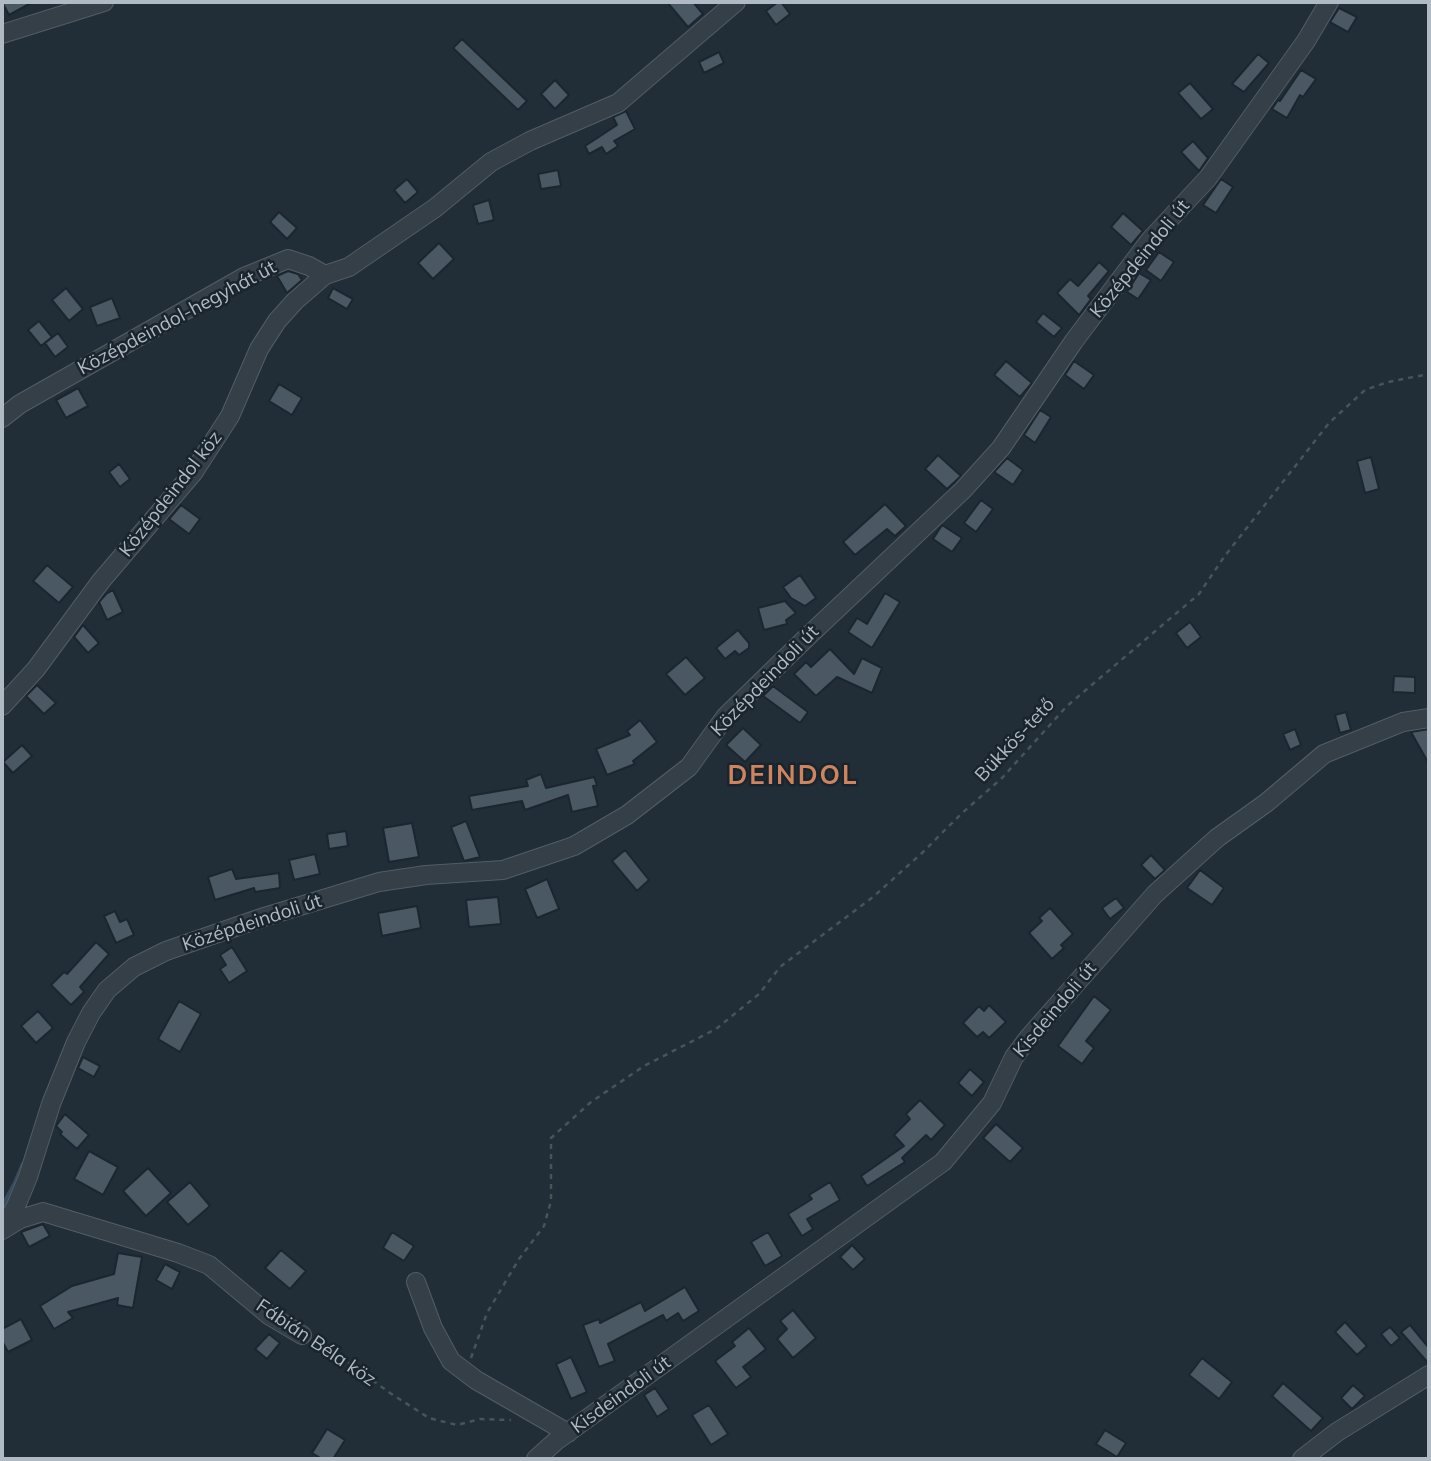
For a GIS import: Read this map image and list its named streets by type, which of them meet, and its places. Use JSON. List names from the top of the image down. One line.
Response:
{"streets":{"street":["Középdeindoli út","Középdeindol-hegyhát út","Középdeindol köz","Kisdeindoli út","Fábián Béla köz"],"path":["Bükkös-tető"]},"crossings":[["Középdeindoli út","Fábián Béla köz"],["Középdeindol-hegyhát út","Középdeindol köz"]],"districts":["DEINDOL"]}
